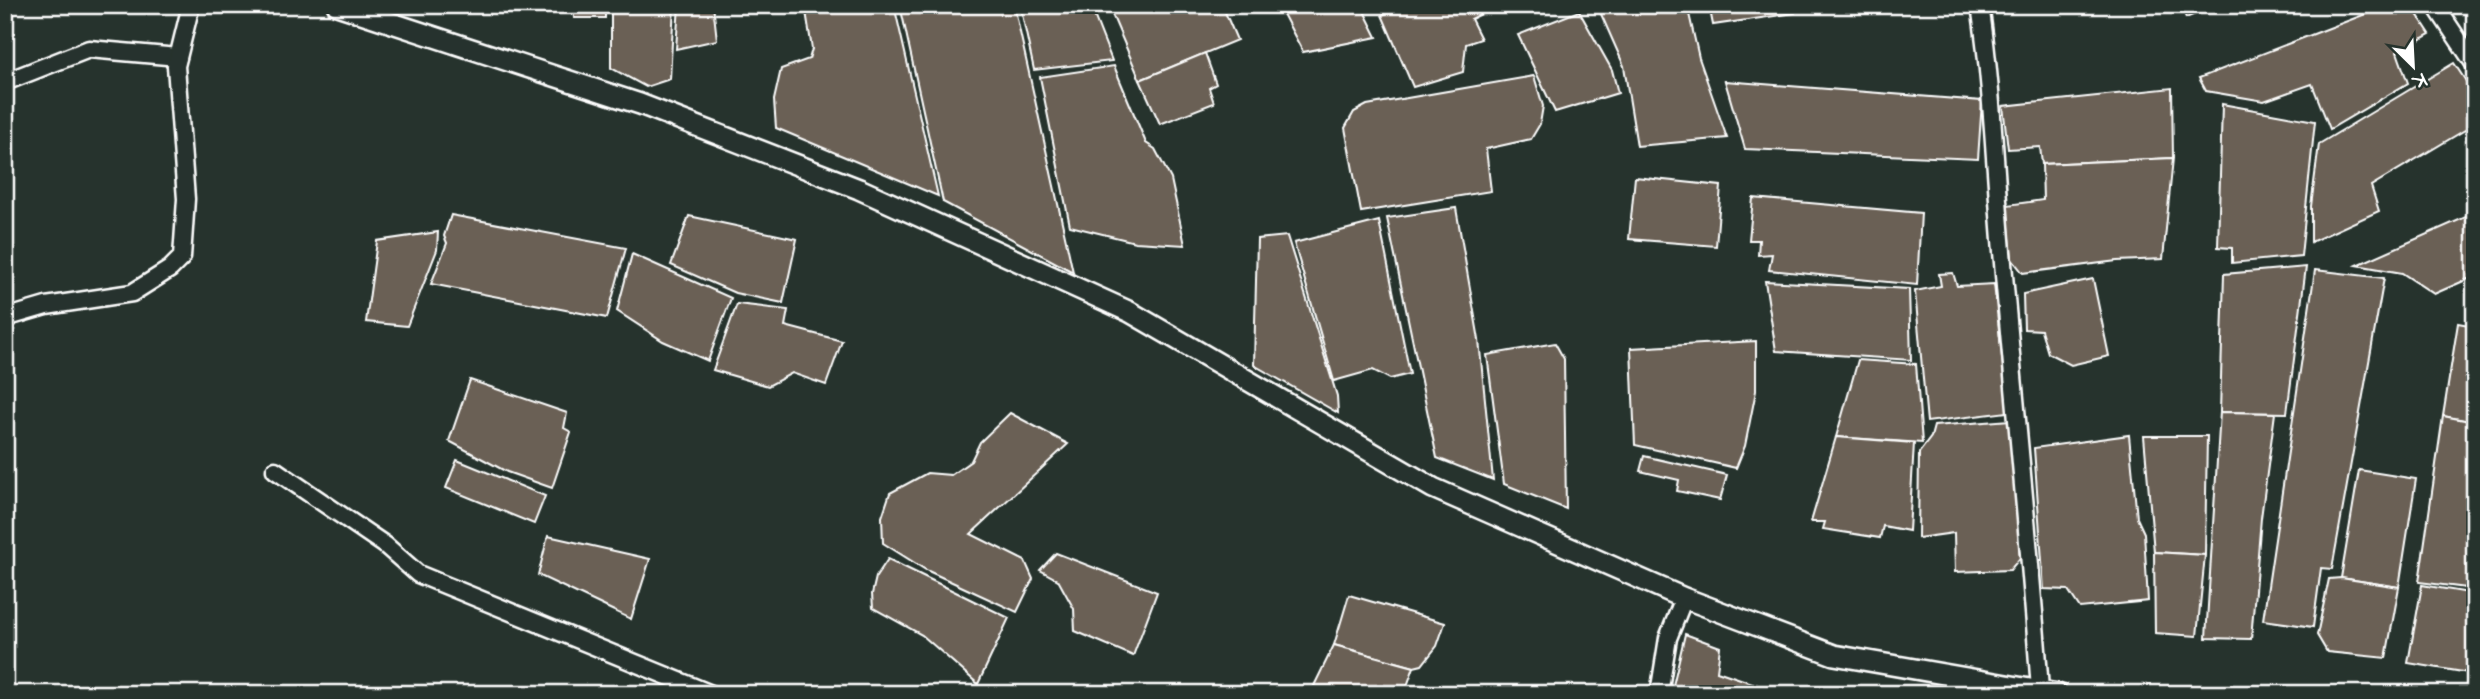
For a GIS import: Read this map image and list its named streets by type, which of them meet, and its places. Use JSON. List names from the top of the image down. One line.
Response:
{"north":"bottom right"}
